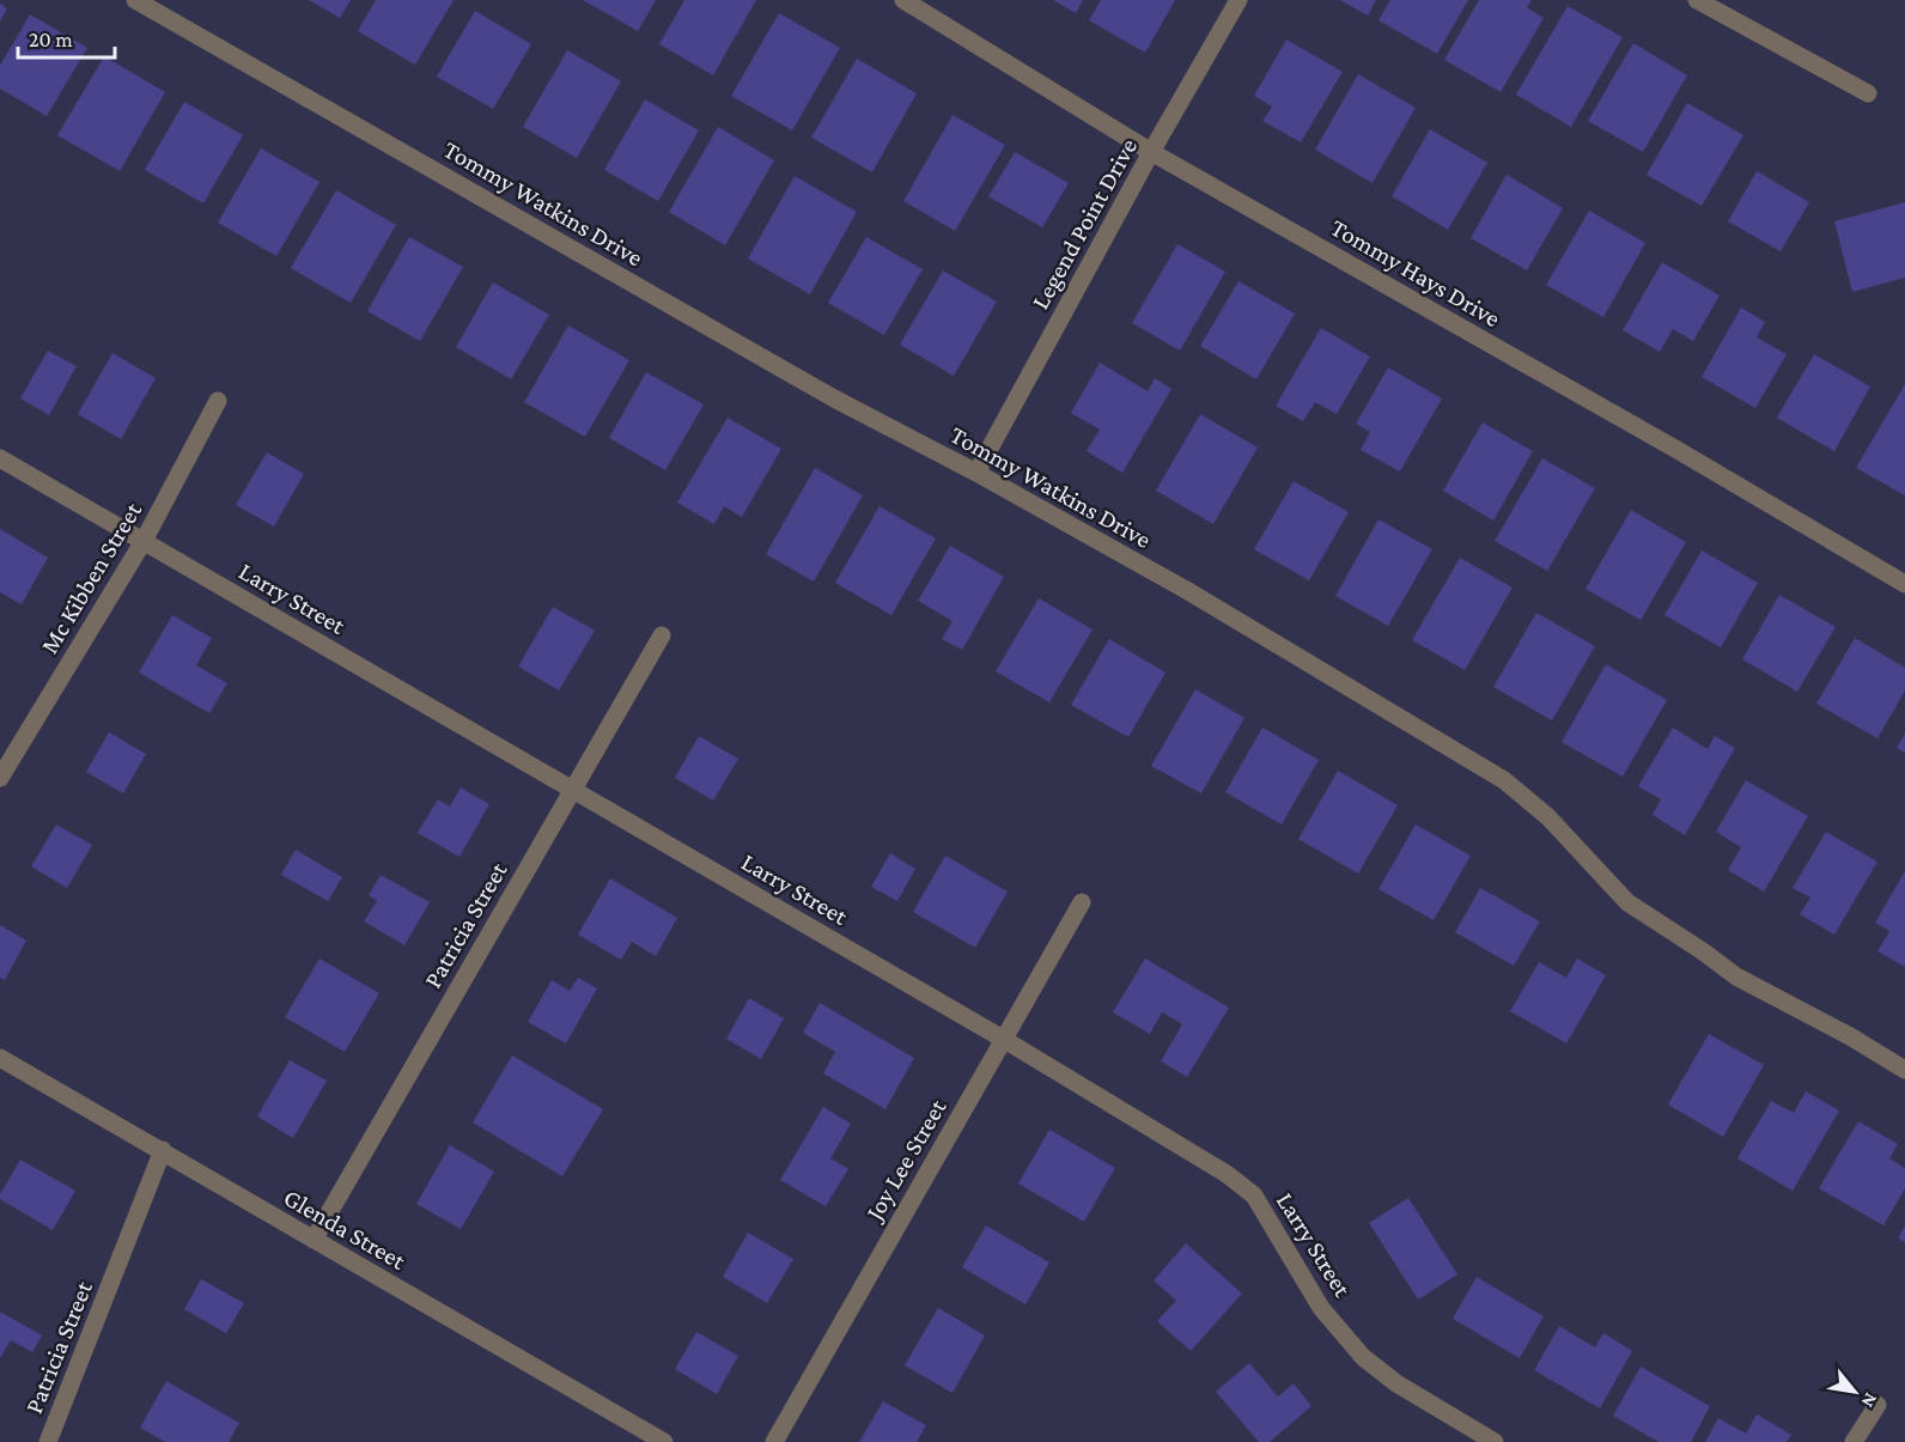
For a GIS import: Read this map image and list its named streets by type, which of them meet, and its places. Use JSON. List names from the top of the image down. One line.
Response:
{"streets":{"street":["Tommy Watkins Drive","Legend Point Drive","Tommy Hays Drive","Mc Kibben Street","Larry Street","Patricia Street","Joy Lee Street","Glenda Street"]},"crossings":[["Tommy Watkins Drive","Legend Point Drive"],["Legend Point Drive","Tommy Hays Drive"],["Mc Kibben Street","Larry Street"],["Larry Street","Patricia Street"],["Larry Street","Joy Lee Street"],["Patricia Street","Glenda Street"]],"scale_bar":"20 m","north":"bottom right"}
